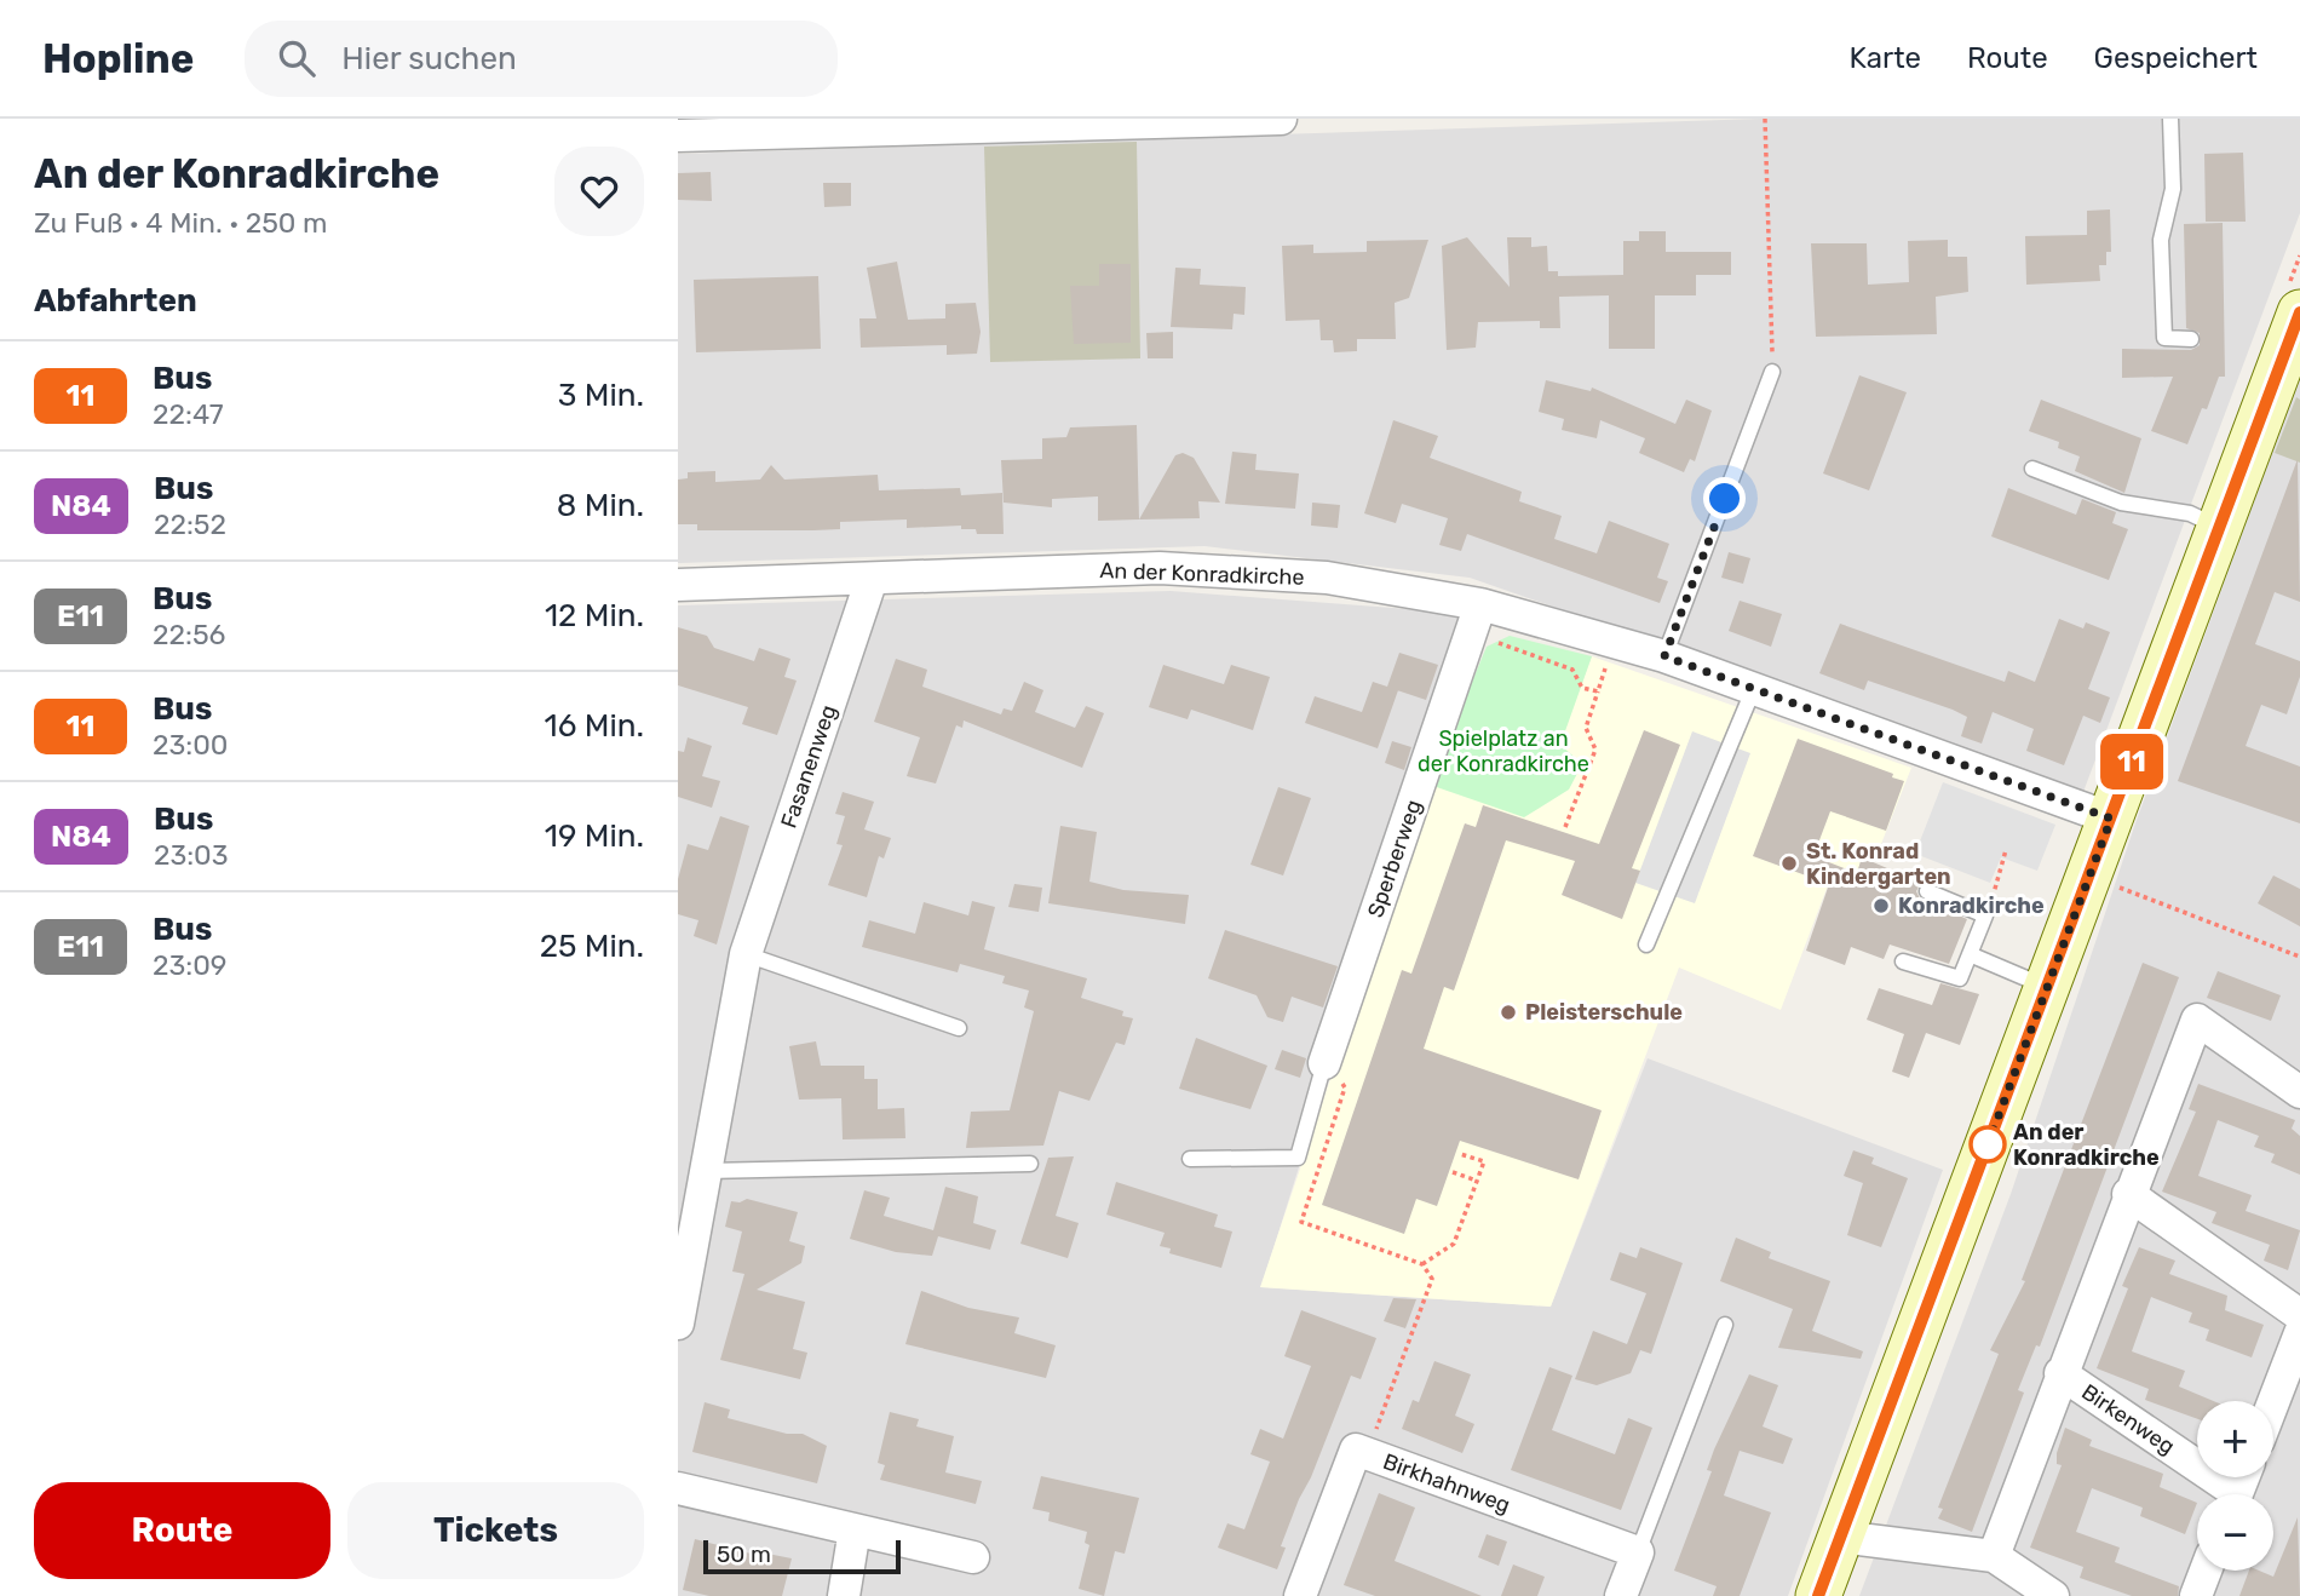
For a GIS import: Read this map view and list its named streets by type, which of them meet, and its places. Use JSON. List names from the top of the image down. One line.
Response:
{"streets":{"street":["An der Konradkirche","Fasanenweg","Sperberweg","Birkenweg","Birkhahnweg"]},"crossings":[["An der Konradkirche","Fasanenweg"],["An der Konradkirche","Sperberweg"]],"parks":["Spielplatz an der Konradkirche"],"places":["St. Konrad Kindergarten","Konradkirche","Pleisterschule","An der Konradkirche"],"lines":["bus line 11"],"scale_bar":"50 m","page":{"header":"Hopline","search":"Hier suchen","nav":["Karte","Route","Gespeichert"],"heading":[["An der Konradkirche","Zu Fuß · 4 Min. · 250 m"],"Abfahrten"],"on_map":"11","list":[{"mark":"11","name":"Bus","note":"22:47","value":"3 Min."},{"mark":"N84","name":"Bus","note":"22:52","value":"8 Min."},{"mark":"E11","name":"Bus","note":"22:56","value":"12 Min."},{"mark":"11","name":"Bus","note":"23:00","value":"16 Min."},{"mark":"N84","name":"Bus","note":"23:03","value":"19 Min."},{"mark":"E11","name":"Bus","note":"23:09","value":"25 Min."}],"map_buttons":["+","−"],"buttons":["Route","Tickets"],"scale":"50 m"}}
